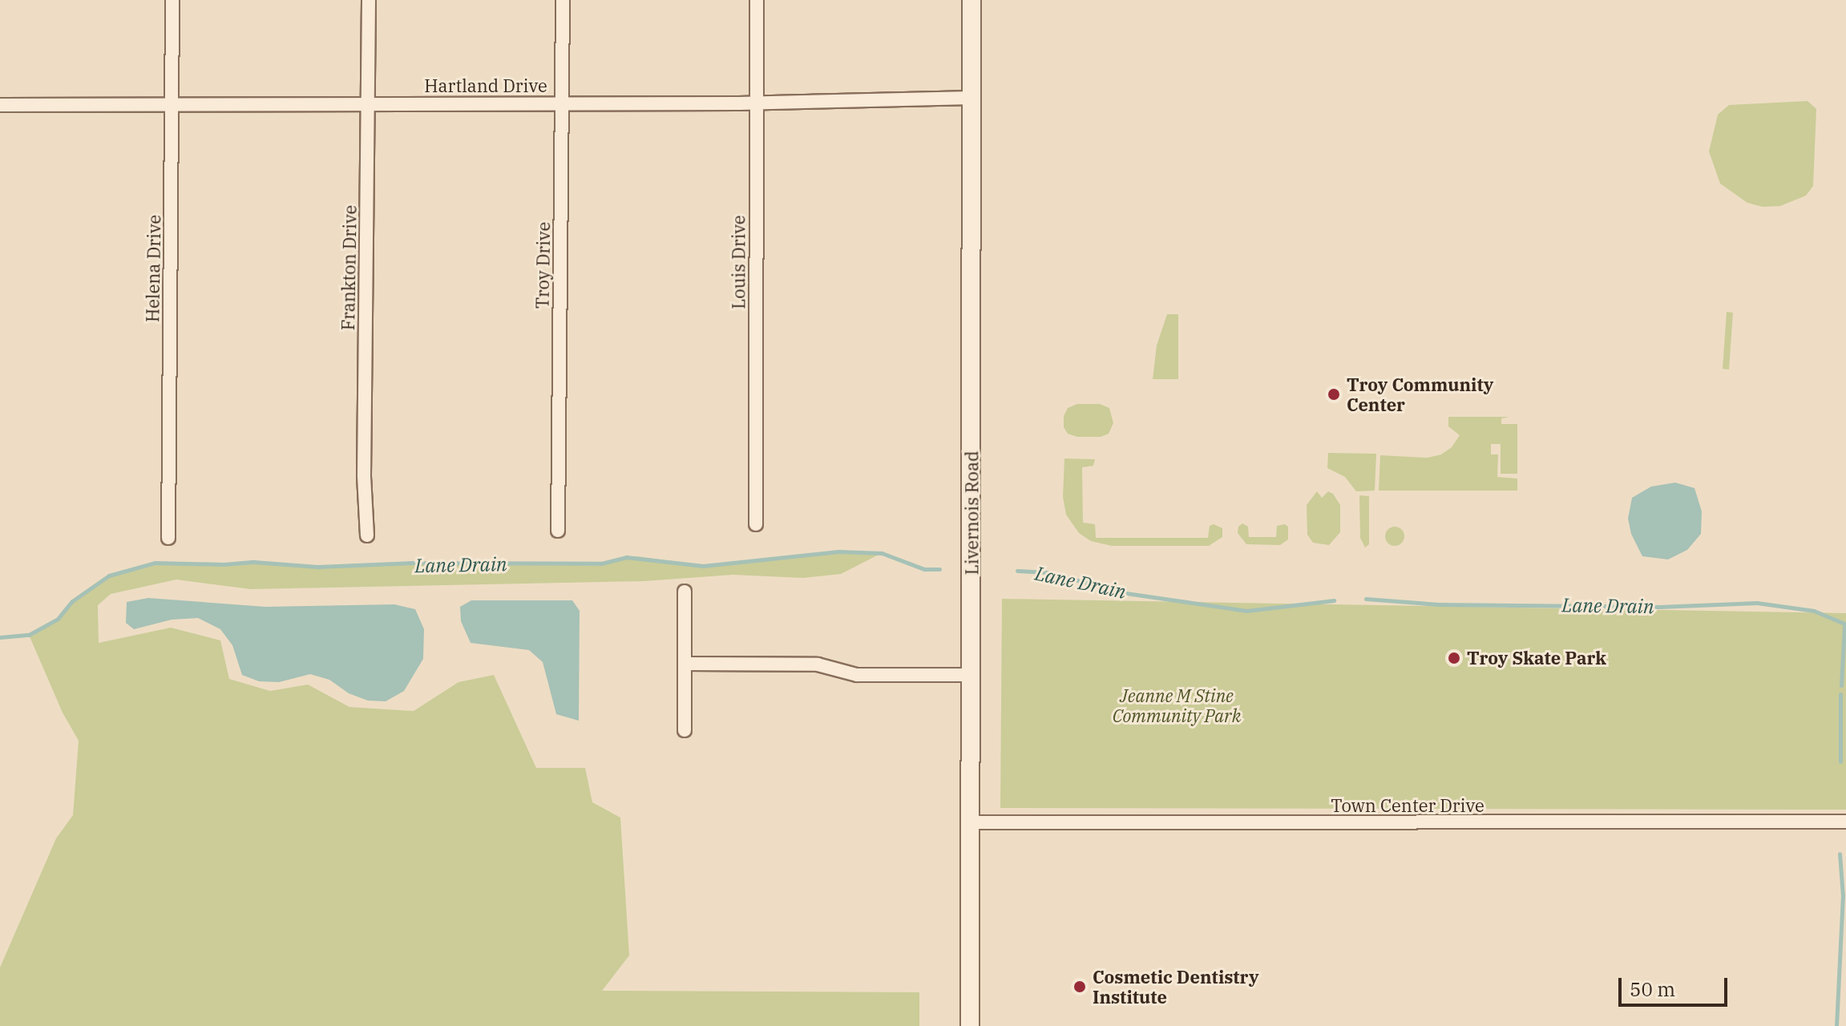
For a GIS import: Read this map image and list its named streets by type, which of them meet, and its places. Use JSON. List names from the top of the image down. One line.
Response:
{"streets":{"main road":["Livernois Road"],"street":["Hartland Drive","Louis Drive","Troy Drive","Frankton Drive","Helena Drive","Town Center Drive"]},"crossings":[["Hartland Drive","Louis Drive"],["Hartland Drive","Troy Drive"],["Hartland Drive","Frankton Drive"],["Hartland Drive","Helena Drive"],["Hartland Drive","Livernois Road"],["Livernois Road","Town Center Drive"]],"water":["Lane Drain"],"parks":["Jeanne M Stine Community Park"],"places":["Troy Community Center","Troy Skate Park","Cosmetic Dentistry Institute"],"scale_bar":"50 m"}
